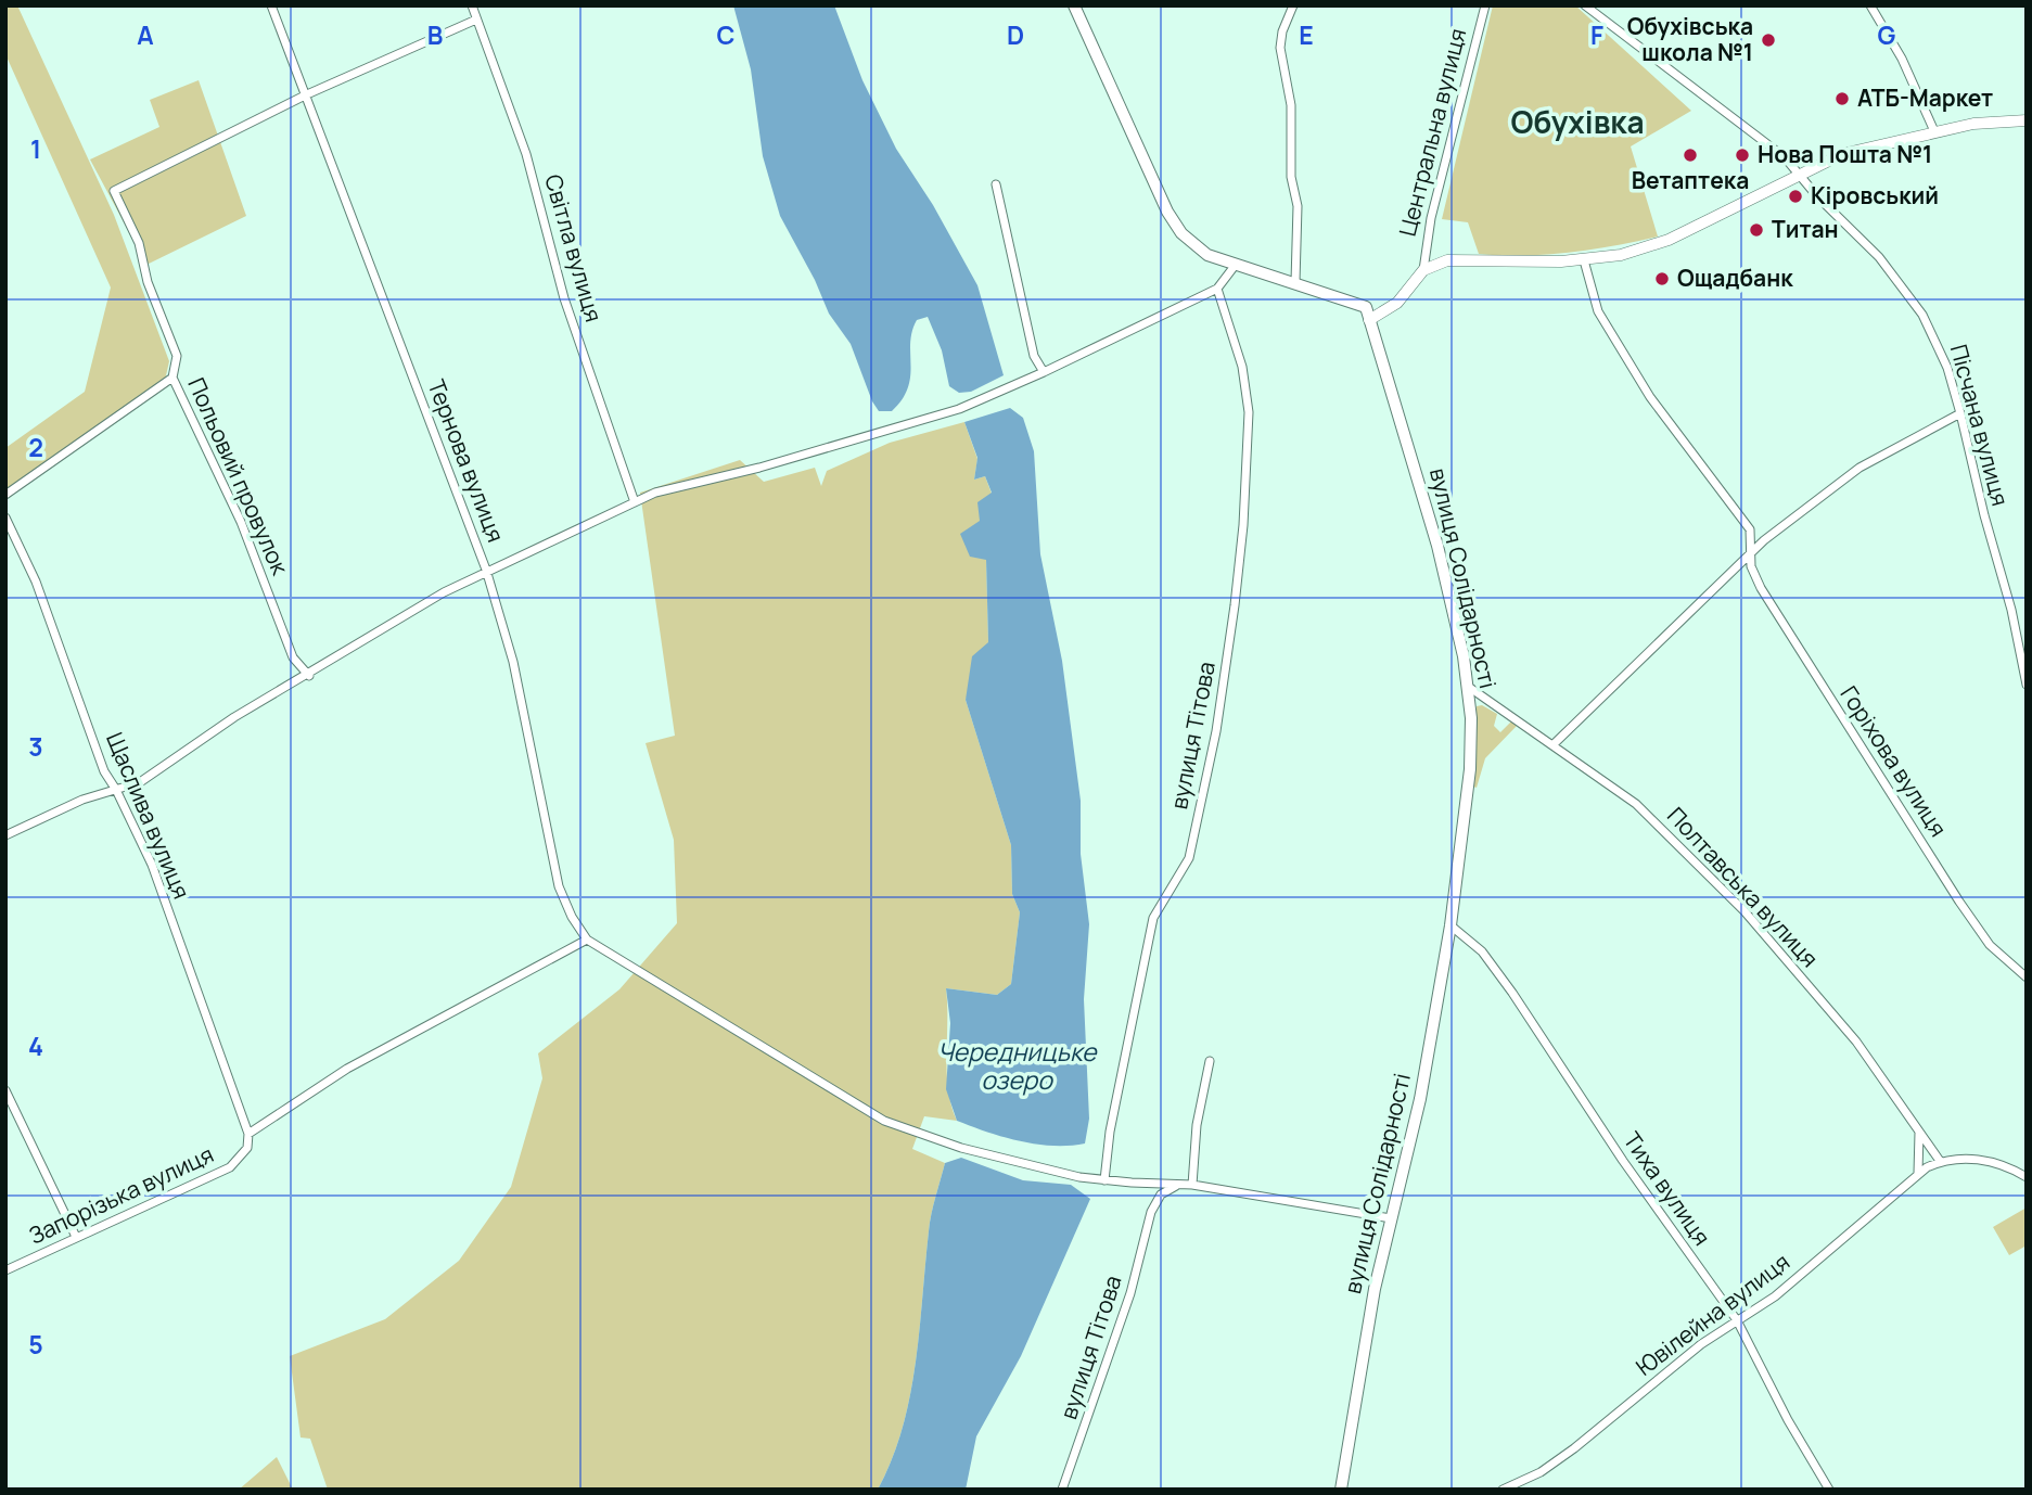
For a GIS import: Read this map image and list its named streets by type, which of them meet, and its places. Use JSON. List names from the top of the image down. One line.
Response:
{"streets":{"main road":["вулиця Солідарності"],"street":["Центральна вулиця","Світла вулиця","Пісчана вулиця","Тернова вулиця","Польовий провулок","вулиця Тітова","Горіхова вулиця","Щаслива вулиця","Полтавська вулиця","Тиха вулиця","Запорізька вулиця","Ювілейна вулиця"]},"crossings":[["Центральна вулиця","Пісчана вулиця"],["Центральна вулиця","вулиця Солідарності"],["Центральна вулиця","Горіхова вулиця"],["Тернова вулиця","Польовий провулок"],["вулиця Солідарності","Полтавська вулиця"],["вулиця Солідарності","Тиха вулиця"],["Щаслива вулиця","Запорізька вулиця"],["Полтавська вулиця","Ювілейна вулиця"],["Тиха вулиця","Ювілейна вулиця"]],"districts":["Обухівка"],"water":["Чередницьке озеро"],"places":["Обухівська школа №1","АТБ-Маркет","Ветаптека","Нова Пошта №1","Кіровський","Титан","Ощадбанк"],"grid":{"columns":["A","B","C","D","E","F","G"],"rows":["1","2","3","4","5"]}}
